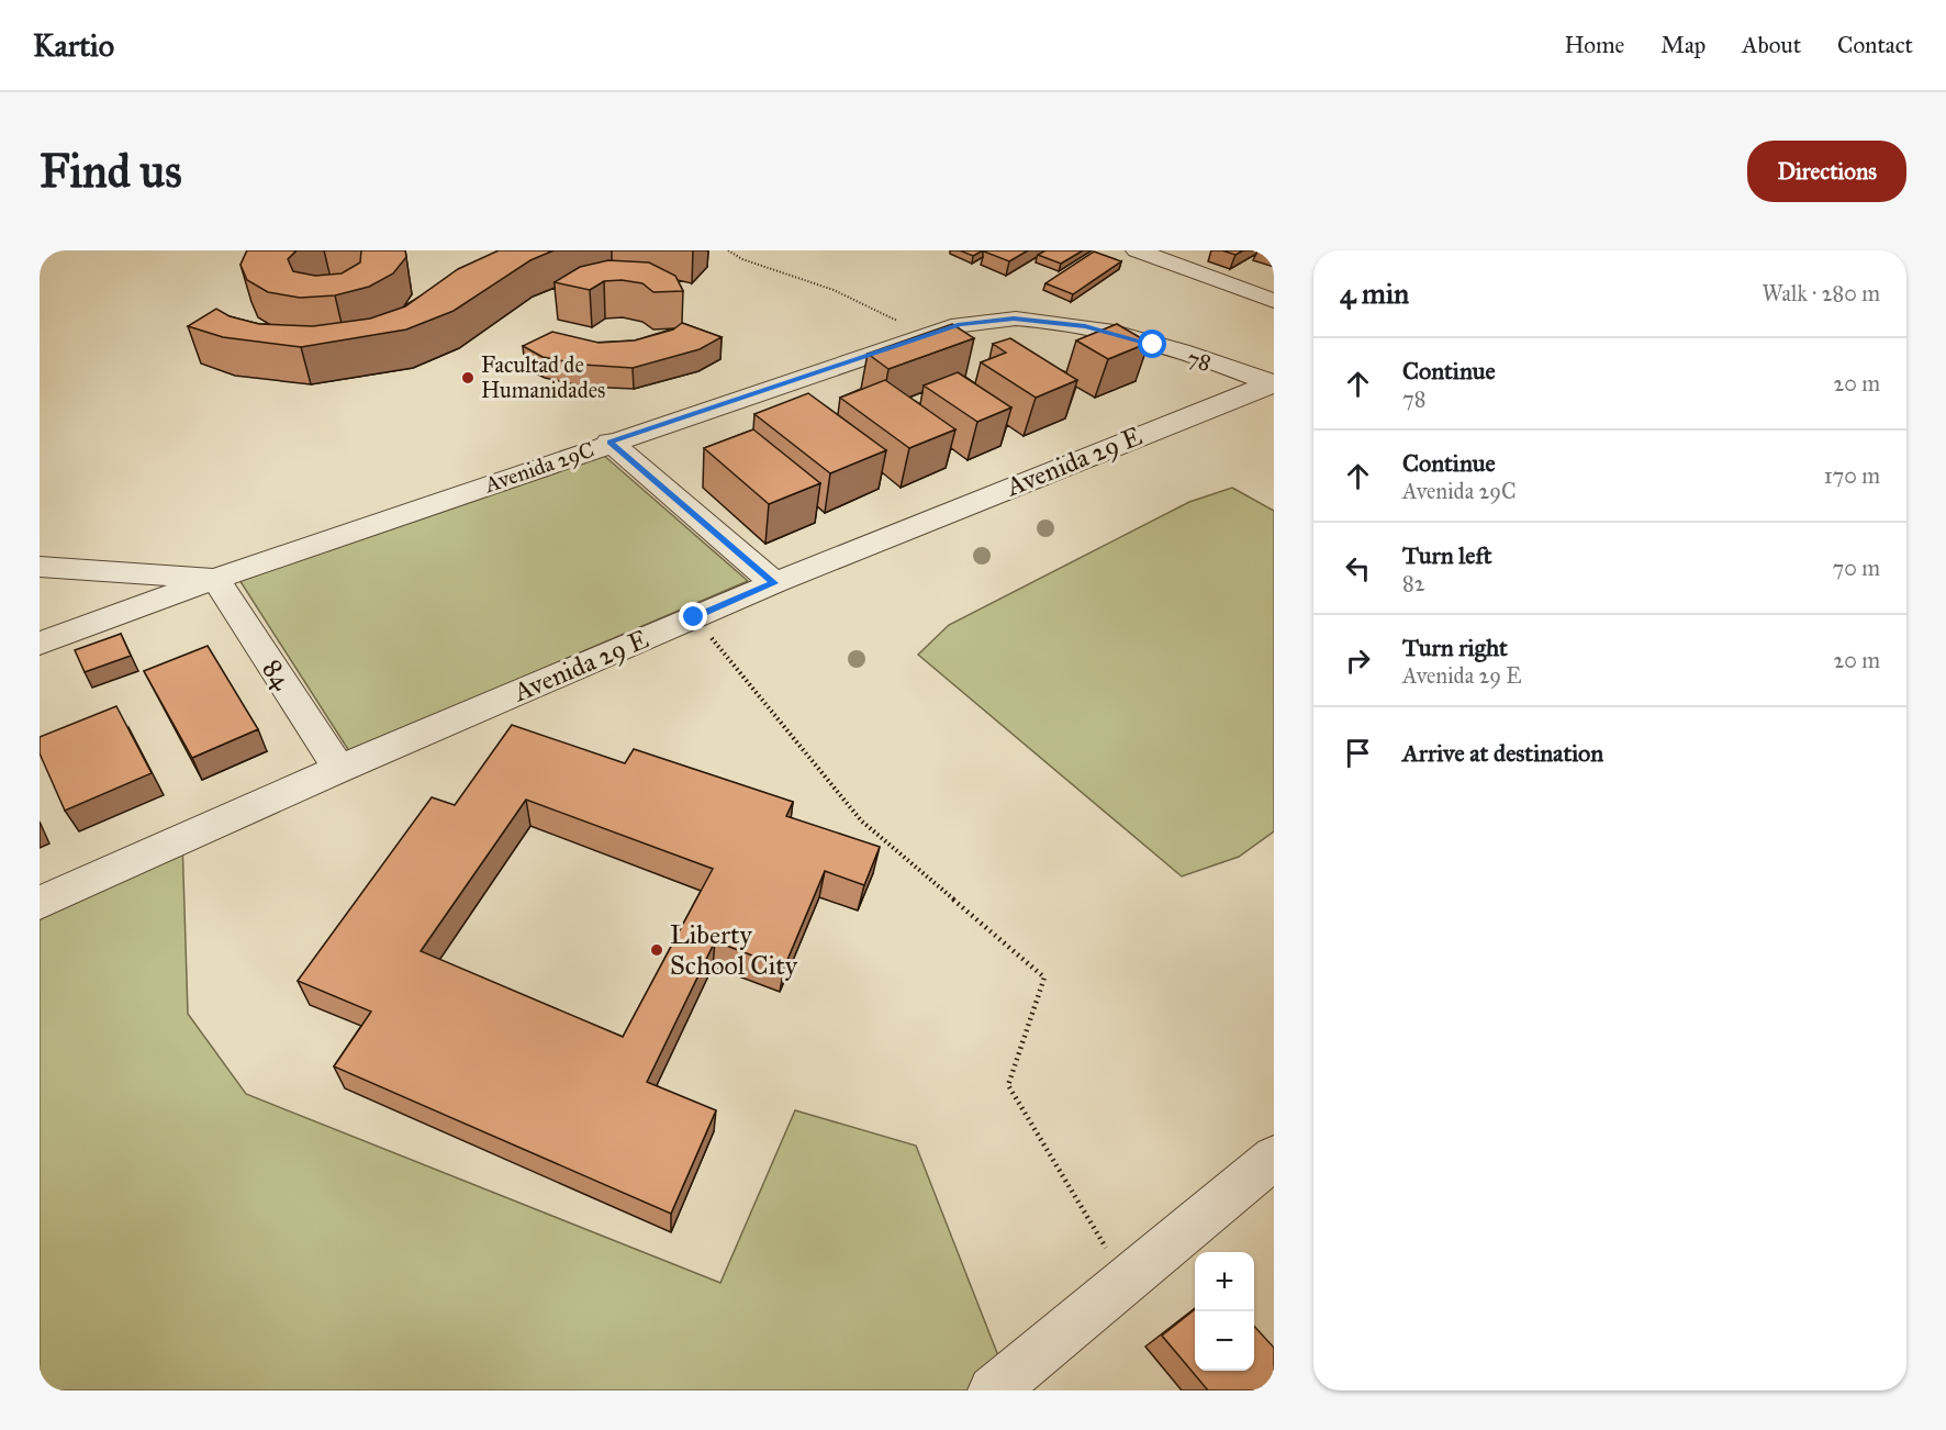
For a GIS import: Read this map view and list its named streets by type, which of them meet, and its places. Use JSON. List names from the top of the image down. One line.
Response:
{"streets":{"street":["78","Avenida 29 E","Avenida 29C","84"]},"crossings":[["78","Avenida 29 E"],["78","Avenida 29C"],["Avenida 29 E","84"],["Avenida 29C","84"]],"places":["Facultad de Humanidades","Liberty School City"],"page":{"header":"Kartio","nav":["Home","Map","About","Contact"],"buttons":"Directions","title":"Find us","heading":["4 min","Walk · 280 m"],"list":[["Continue","78","20 m"],["Continue","Avenida 29C","170 m"],["Turn left","82","70 m"],["Turn right","Avenida 29 E","20 m"],"Arrive at destination"],"map_buttons":["+","−"]}}
